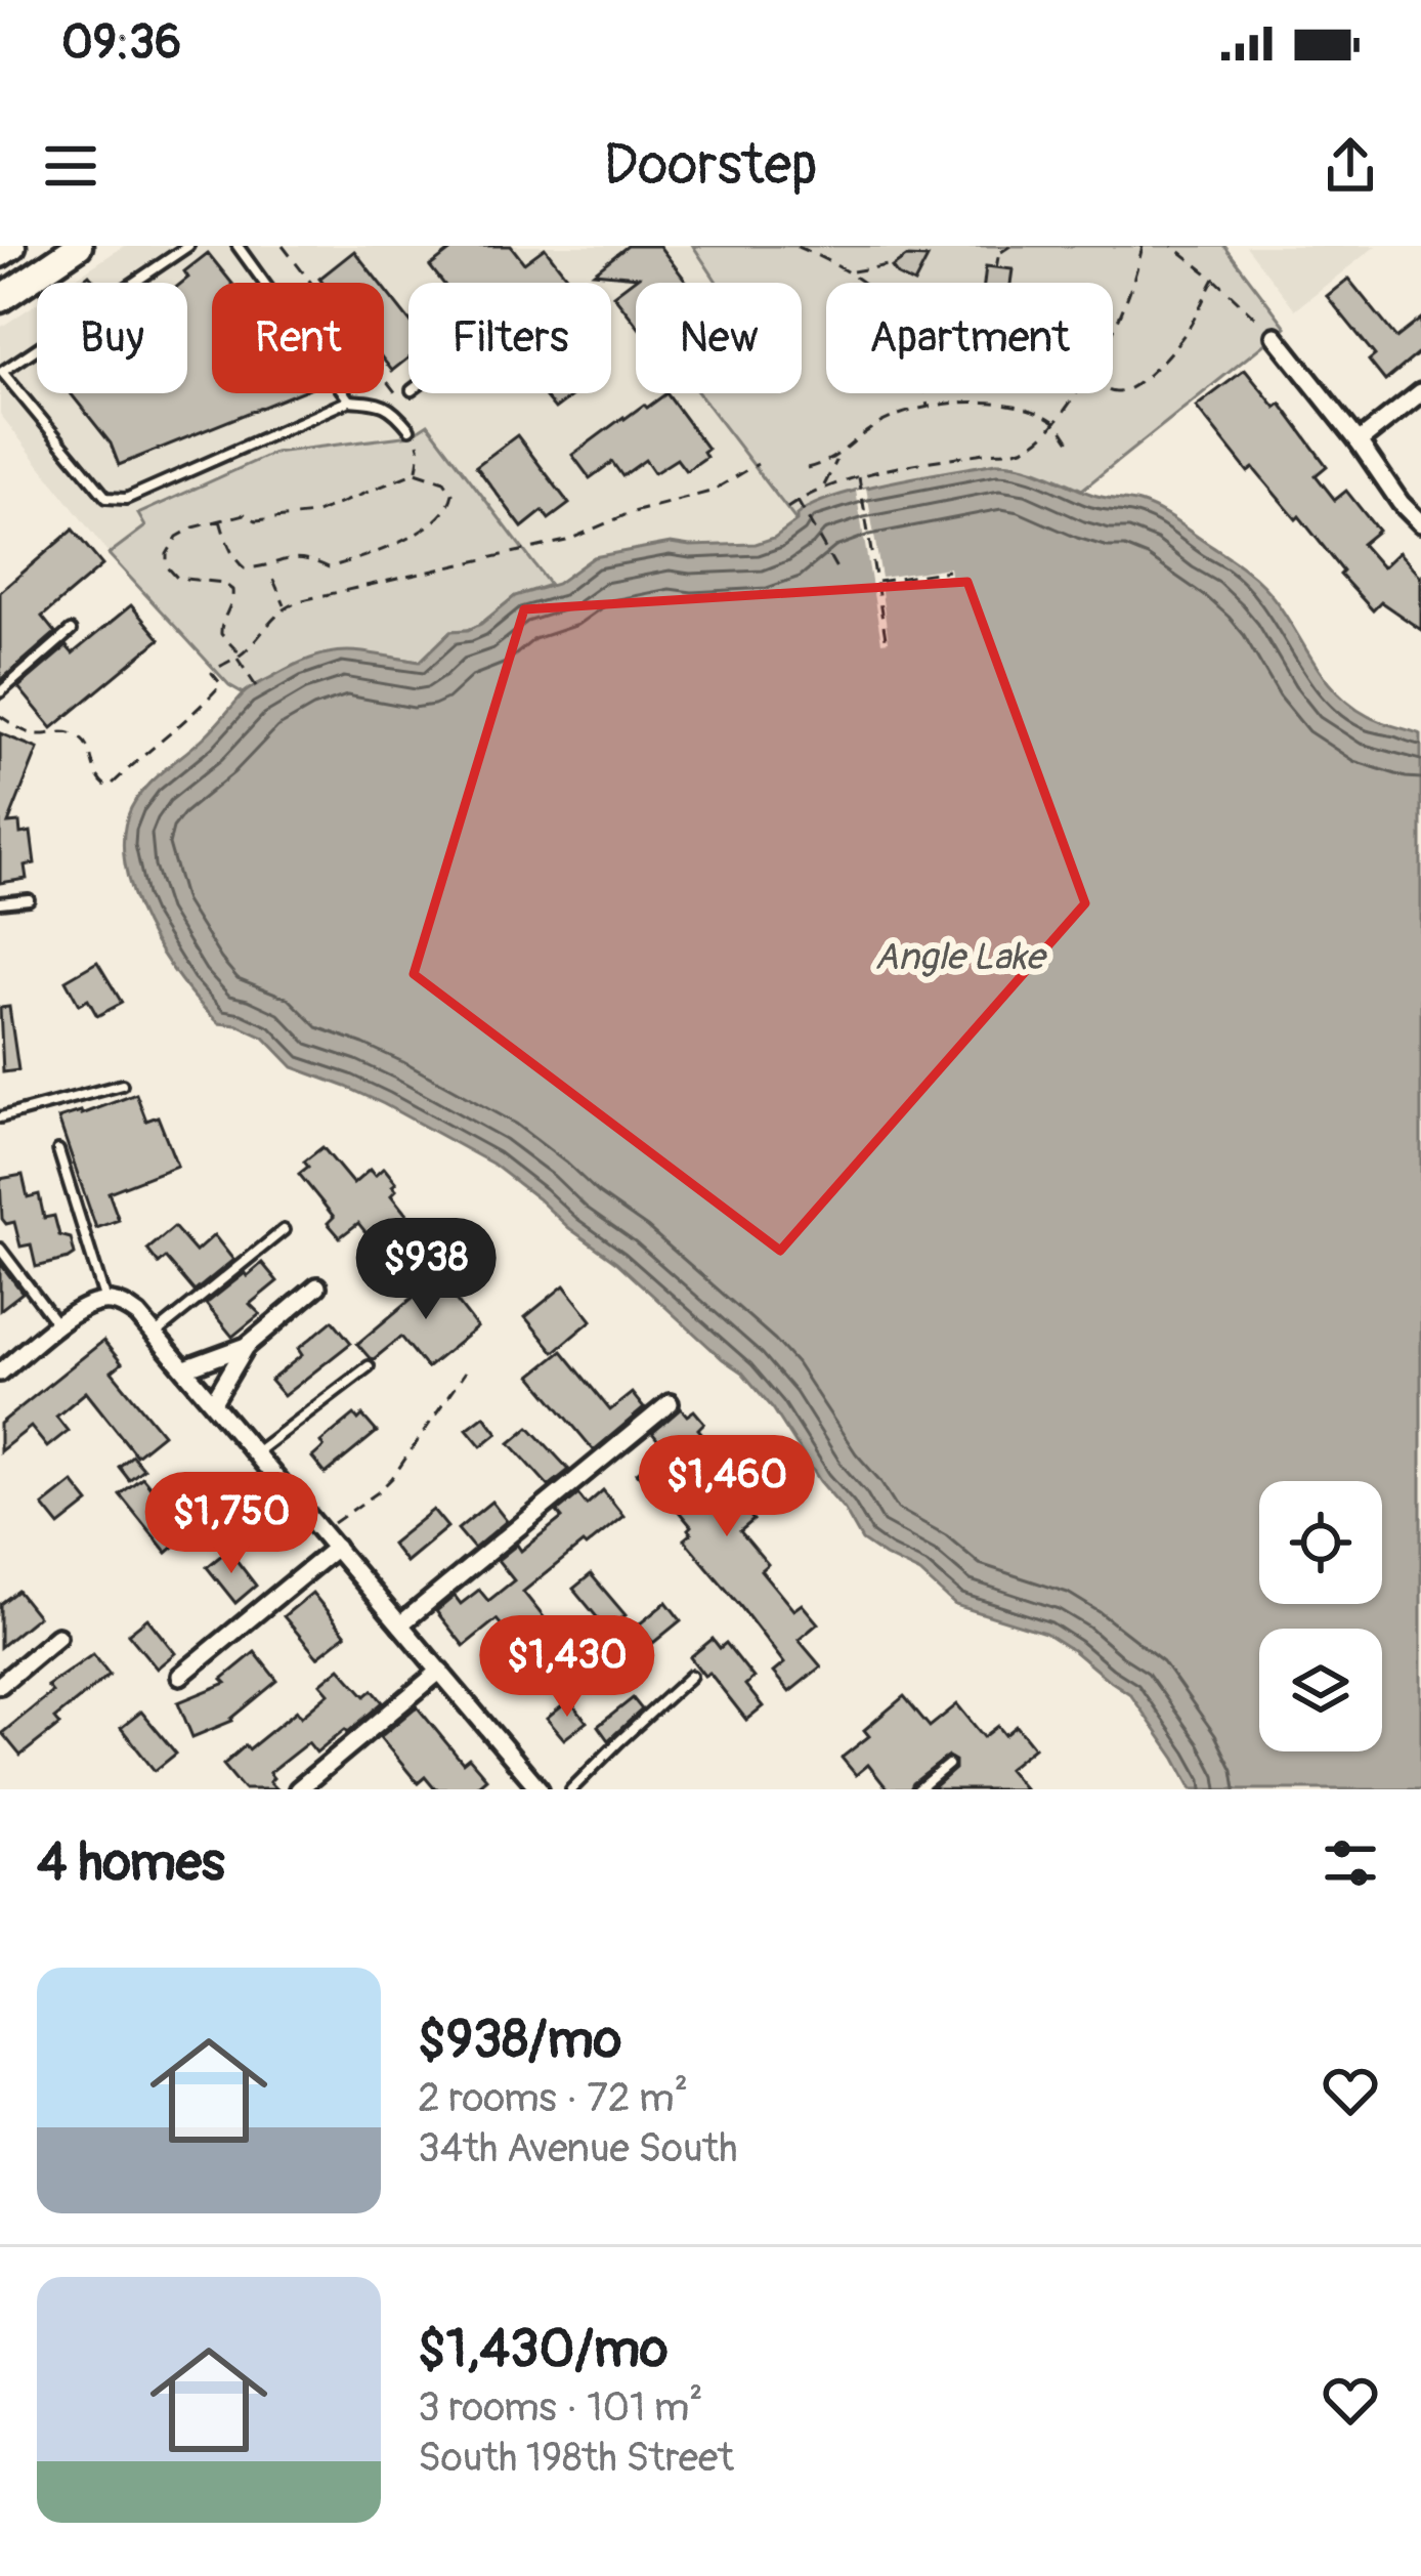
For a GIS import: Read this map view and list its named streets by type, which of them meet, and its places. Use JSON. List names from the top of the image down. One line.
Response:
{"water":["Angle Lake"],"page":{"status":"09:36","header":"Doorstep","chip":["Buy","Rent","Filters","New","Apartment"],"price":["$938","$1,460","$1,750","$1,430"],"heading":"4 homes","list":[{"name":"$938/mo","note":"2 rooms · 72 m² · 34th Avenue South"},{"name":"$1,430/mo","note":"3 rooms · 101 m² · South 198th Street"}]}}
